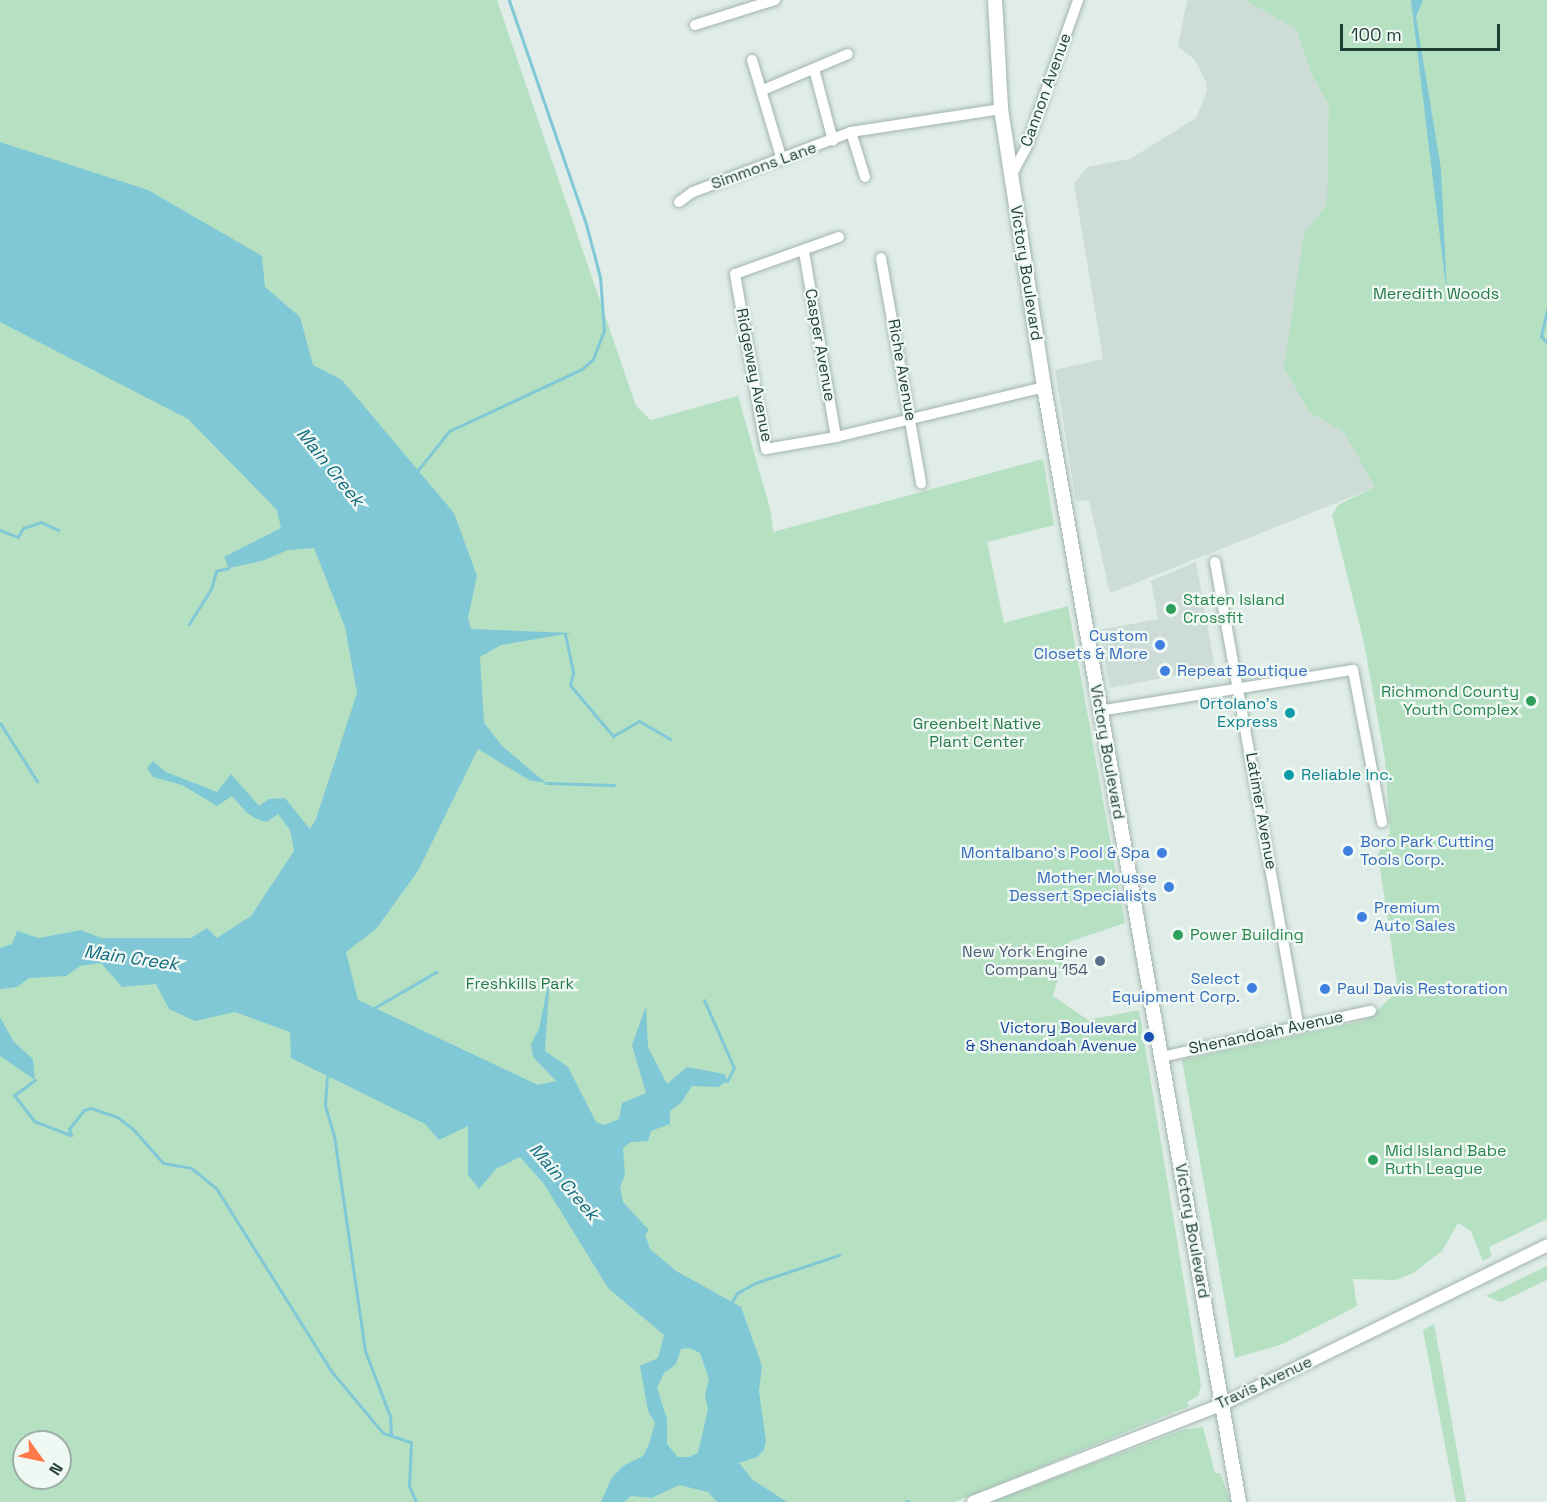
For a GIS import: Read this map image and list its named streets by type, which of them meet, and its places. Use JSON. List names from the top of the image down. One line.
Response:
{"streets":{"main road":["Victory Boulevard"],"street":["Cannon Avenue","Simmons Lane","Casper Avenue","Riche Avenue","Ridgeway Avenue","Latimer Avenue","Shenandoah Avenue","Travis Avenue"]},"crossings":[["Cannon Avenue","Victory Boulevard"],["Simmons Lane","Victory Boulevard"],["Victory Boulevard","Ridgeway Avenue"],["Victory Boulevard","Shenandoah Avenue"],["Victory Boulevard","Travis Avenue"],["Casper Avenue","Ridgeway Avenue"],["Riche Avenue","Ridgeway Avenue"],["Latimer Avenue","Shenandoah Avenue"]],"water":["Main Creek"],"parks":["Meredith Woods","Greenbelt Native Plant Center","Freshkills Park"],"places":["Staten Island Crossfit","Custom Closets & More","Repeat Boutique","Richmond County Youth Complex","Ortolano's Express","Reliable Inc.","Boro Park Cutting Tools Corp.","Montalbano's Pool & Spa","Mother Mousse Dessert Specialists","Premium Auto Sales","Power Building","New York Engine Company 154","Select Equipment Corp.","Paul Davis Restoration","Victory Boulevard & Shenandoah Avenue","Mid Island Babe Ruth League"],"scale_bar":"100 m","north":"bottom right"}
